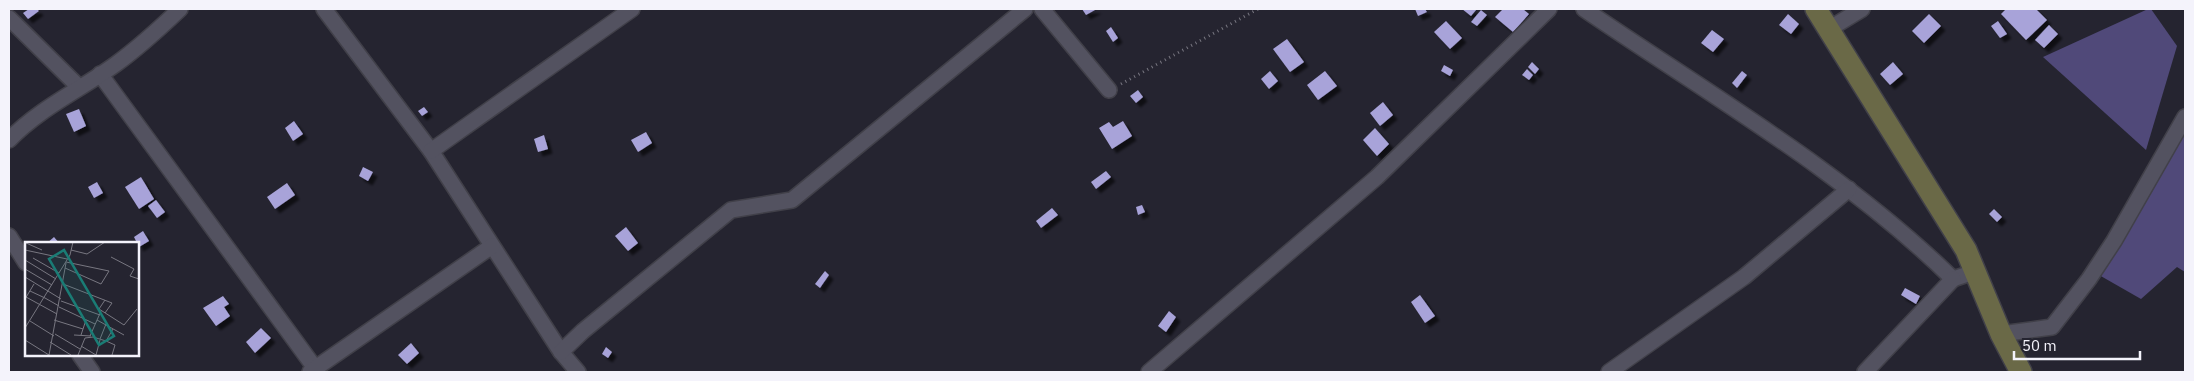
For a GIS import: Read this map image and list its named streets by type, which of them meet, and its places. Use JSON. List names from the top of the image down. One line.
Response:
{"scale_bar":"50 m"}
